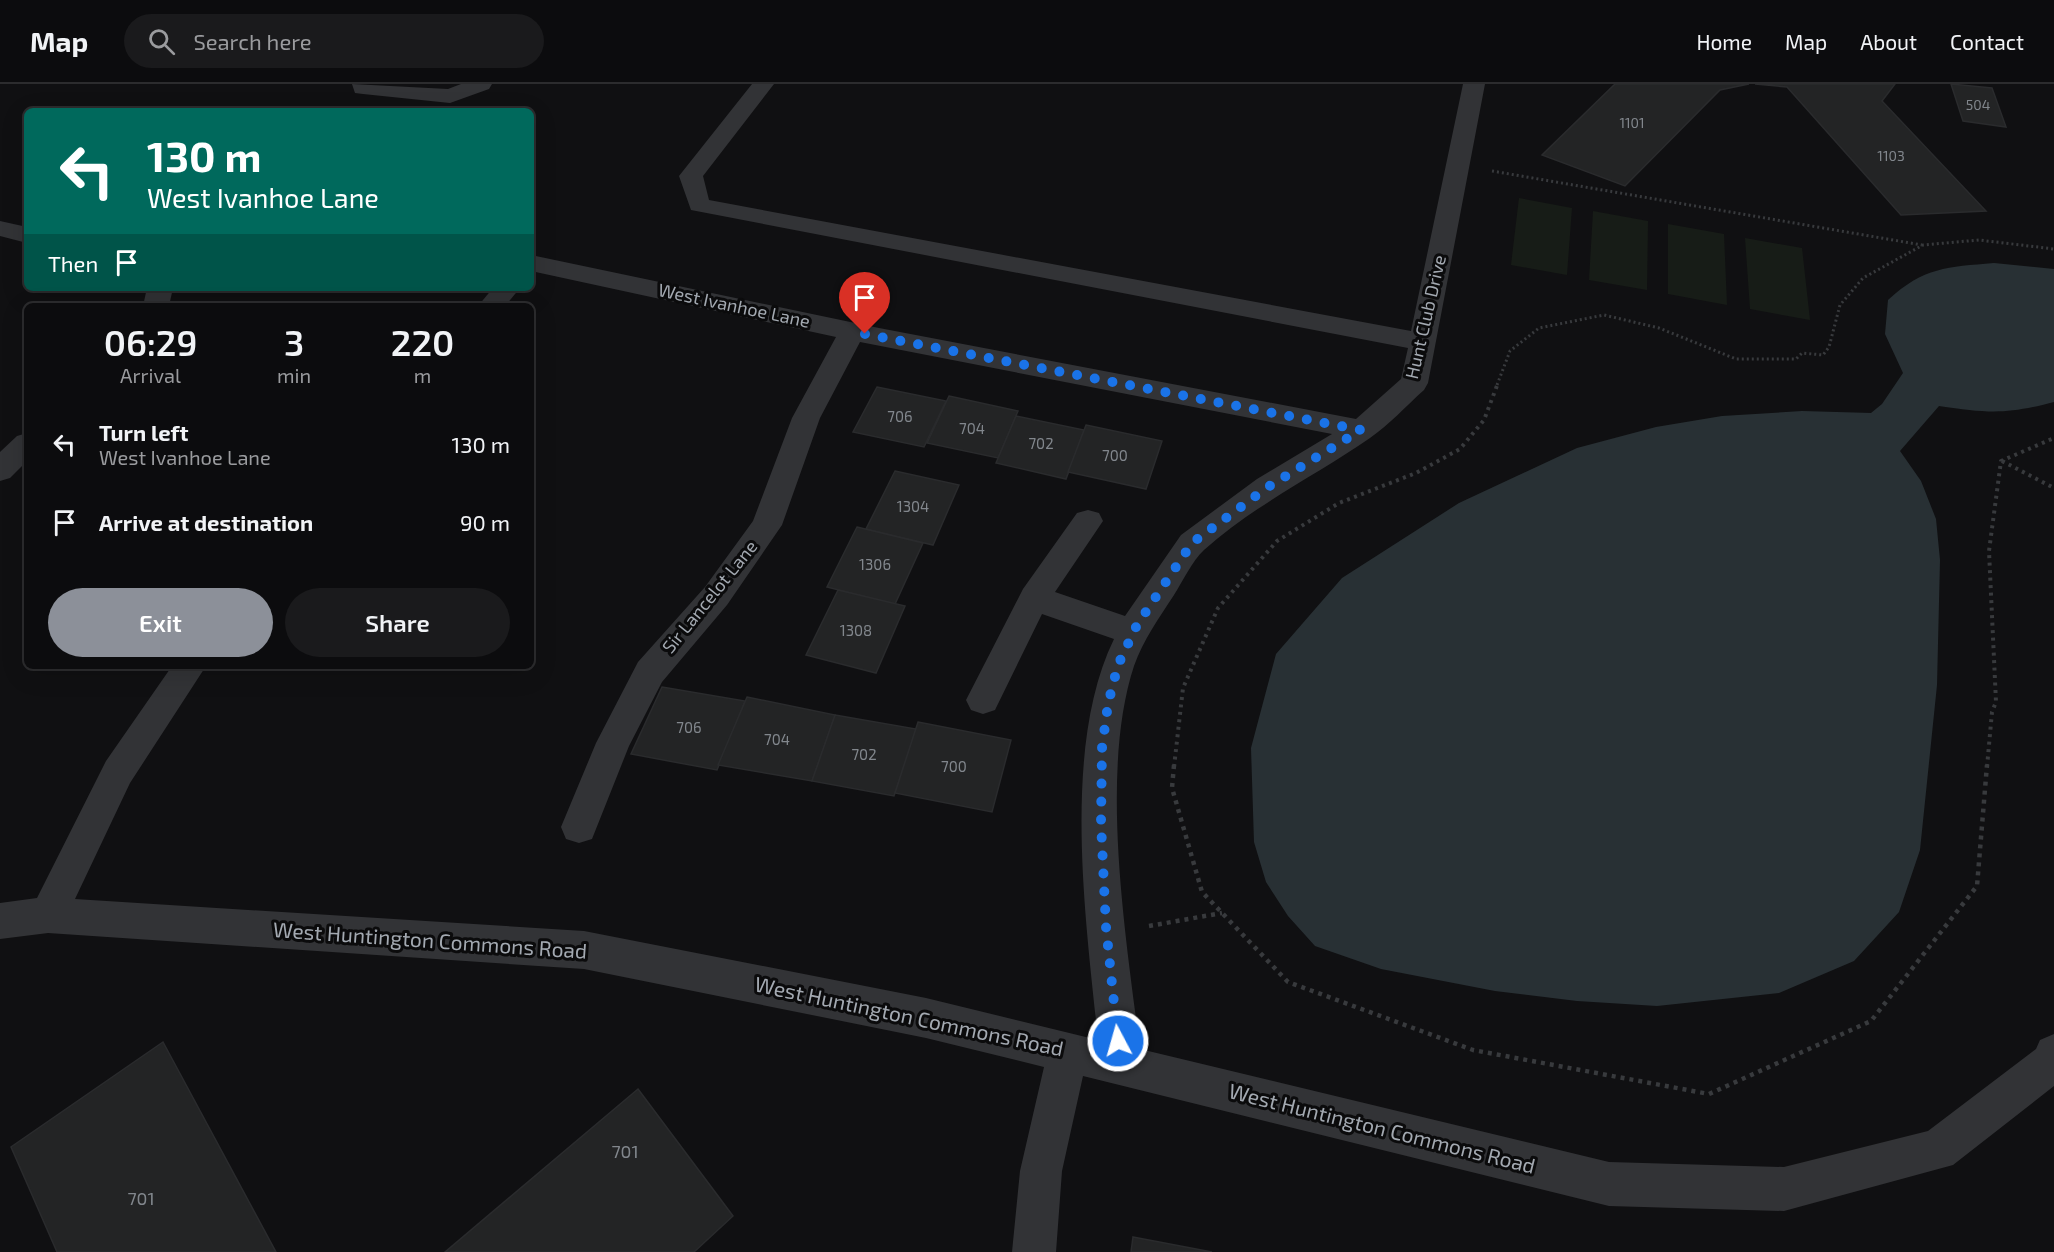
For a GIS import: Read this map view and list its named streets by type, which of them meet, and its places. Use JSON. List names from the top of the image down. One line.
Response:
{"streets":{"street":["West Ivanhoe Lane","Hunt Club Drive","Sir Lancelot Lane","West Huntington Commons Road"]},"crossings":[["West Ivanhoe Lane","Hunt Club Drive"],["West Ivanhoe Lane","Sir Lancelot Lane"],["Hunt Club Drive","West Huntington Commons Road"]],"house_numbers":["504","1101","1103","706","704","702","700","1304","1306","1308","706","704","702","700","701","701"],"page":{"header":"Map","search":"Search here","nav":["Home","Map","About","Contact"],"turn":["130 m","West Ivanhoe Lane"],"then":"Then","eta":["06:29","Arrival","3","min","220","m"],"list":[{"name":"Turn left","note":"West Ivanhoe Lane","value":"130 m"},{"name":"Arrive at destination","value":"90 m"}],"buttons":["Exit","Share"]}}
